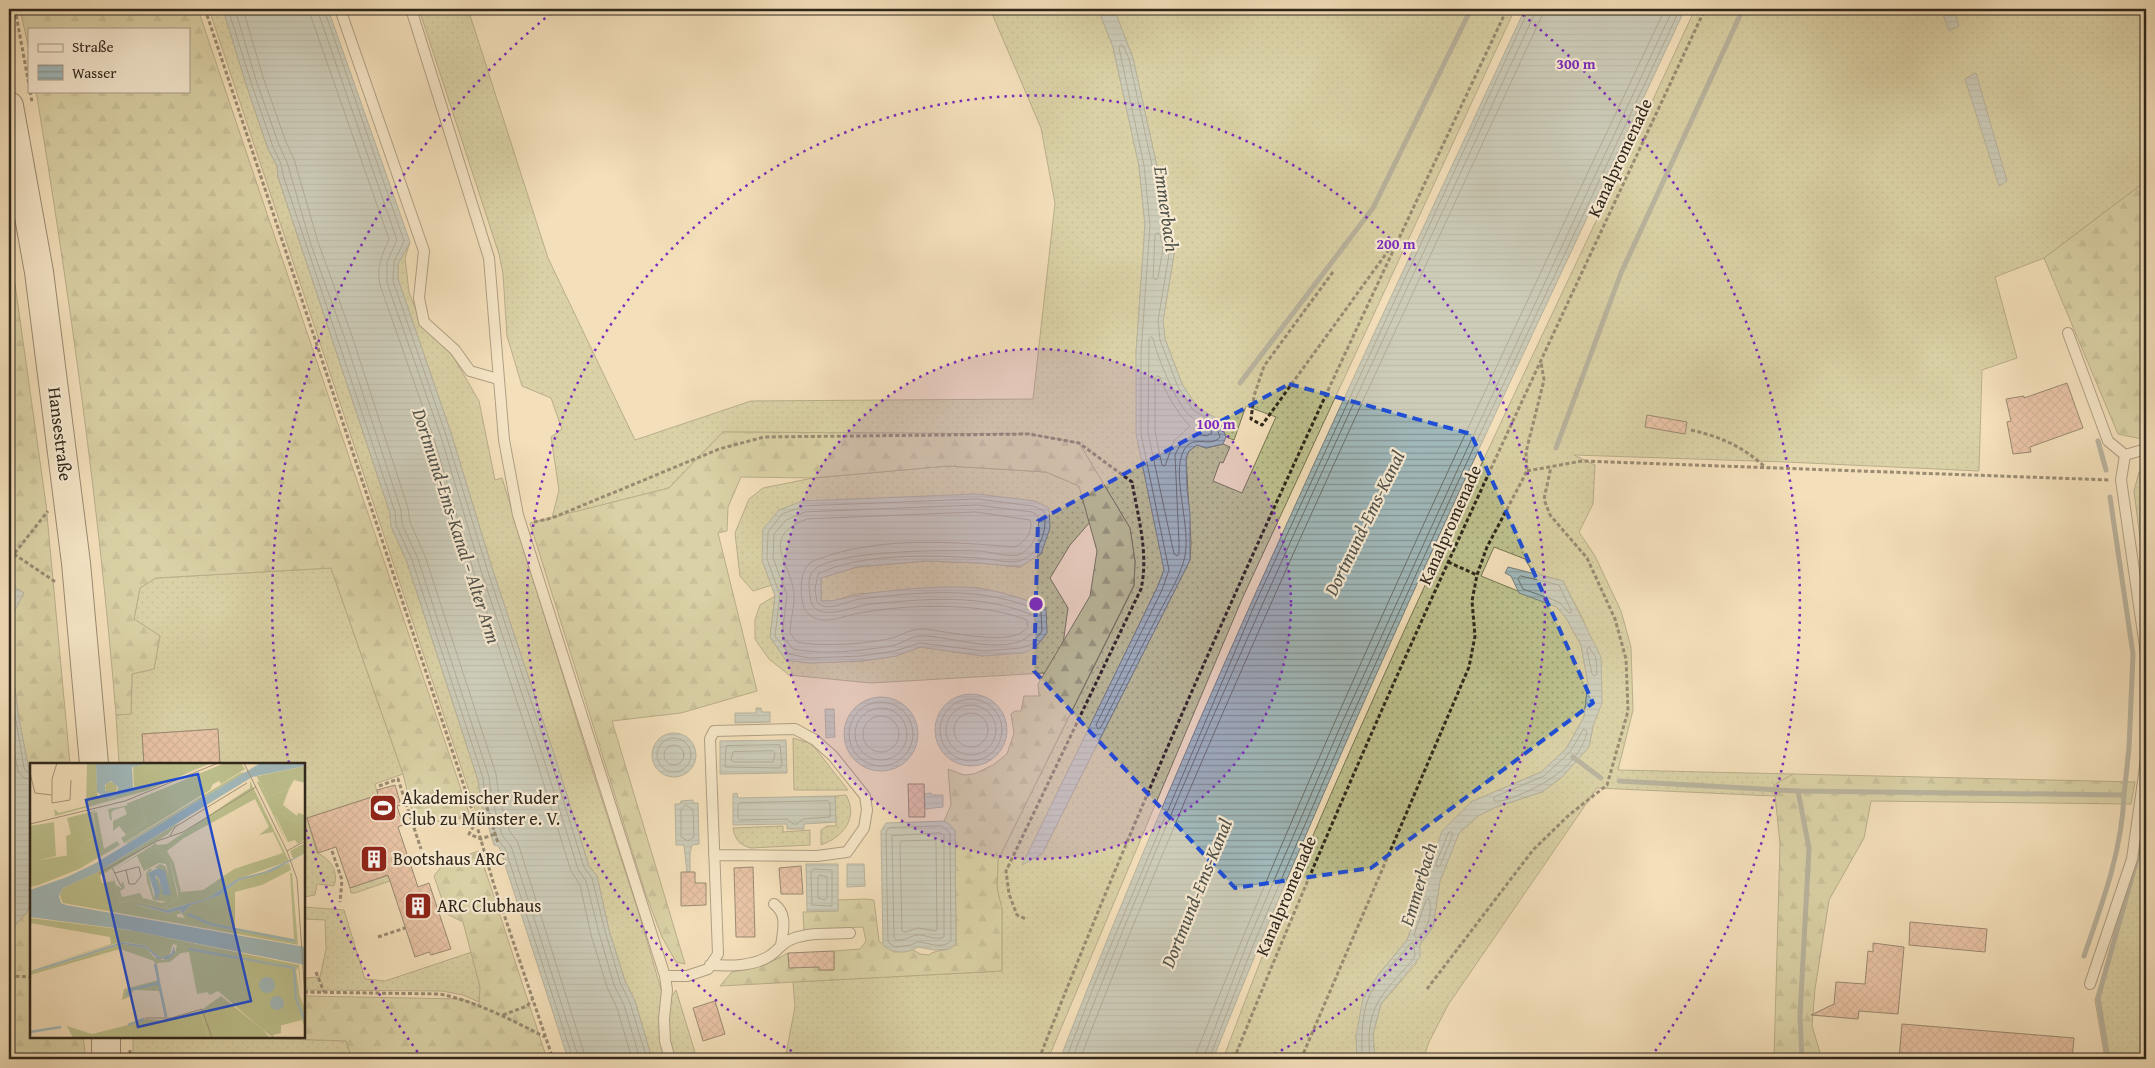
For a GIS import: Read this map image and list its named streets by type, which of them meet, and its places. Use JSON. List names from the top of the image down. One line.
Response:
{"streets":{"main road":["Hansestraße"],"path":["Kanalpromenade"]},"water":["Emmerbach","Dortmund-Ems-Kanal","Dortmund-Ems-Kanal – Alter Arm"],"places":{"sports":["Akademischer Ruder Club zu Münster e. V."],"building":["Bootshaus ARC","ARC Clubhaus"]},"legend":["Straße","Wasser"],"rings":["300 m","200 m","100 m"]}
